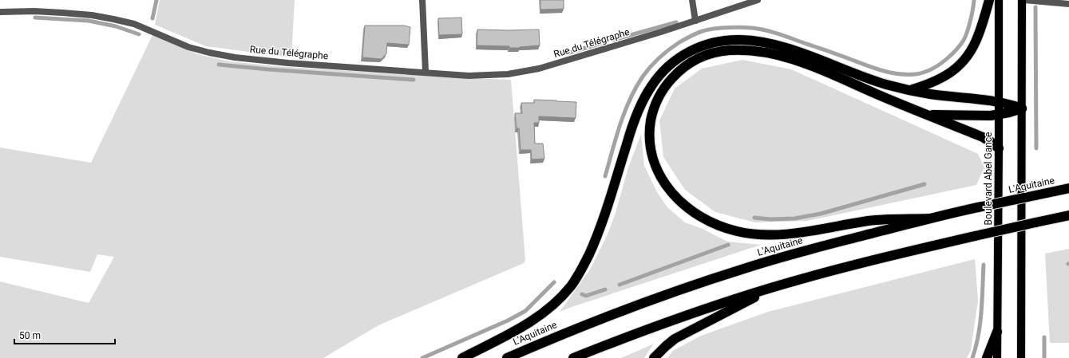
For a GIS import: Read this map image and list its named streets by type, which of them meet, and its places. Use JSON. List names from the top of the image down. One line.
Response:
{"streets":{"highway":["L'Aquitaine"],"main road":["Boulevard Abel Gance"],"street":["Rue du Télégraphe"]},"scale_bar":"50 m"}
